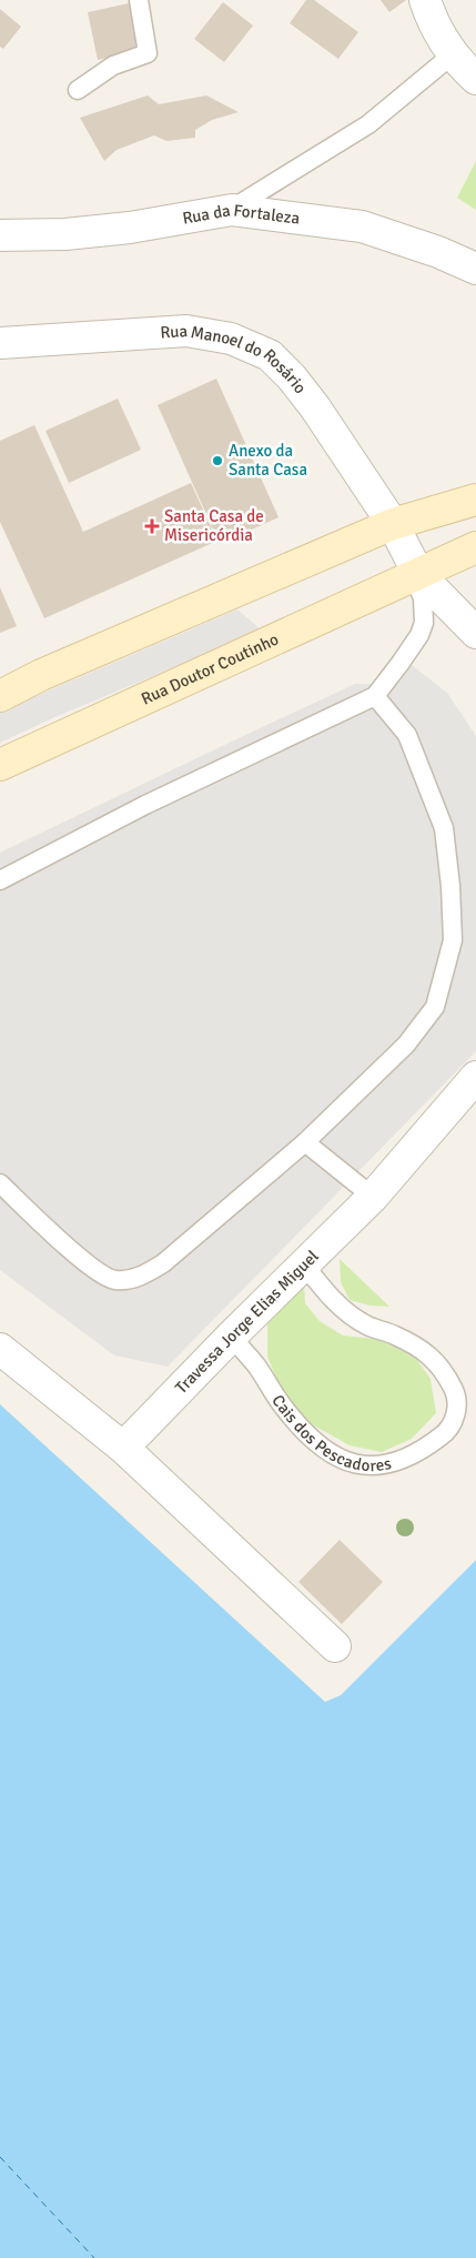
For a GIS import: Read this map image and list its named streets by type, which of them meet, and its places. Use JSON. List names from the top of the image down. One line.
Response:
{"streets":{"main road":["Rua Doutor Coutinho"],"street":["Rua da Fortaleza","Rua Manoel do Rosário","Travessa Jorge Elias Miguel"],"lane":["Cais dos Pescadores"]},"crossings":[["Rua Manoel do Rosário","Rua Doutor Coutinho"],["Travessa Jorge Elias Miguel","Cais dos Pescadores"]],"places":{"other":["Anexo da Santa Casa"],"health":["Santa Casa de Misericórdia"]}}
